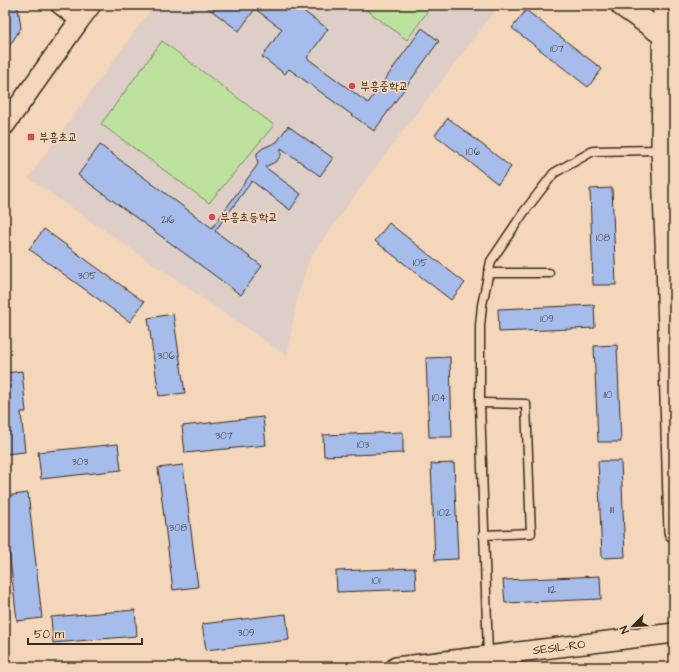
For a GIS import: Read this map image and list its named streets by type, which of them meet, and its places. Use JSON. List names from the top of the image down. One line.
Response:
{"streets":{"street":["SESIL-RO"]},"places":{"other":["부흥중학교","부흥초등학교"],"transit":["부흥초교"]},"house_numbers":["107","106","216","108","105","305","109","306","110","104","307","103","303","111","102","308","101","112","309"],"scale_bar":"50 m","north":"bottom left"}
